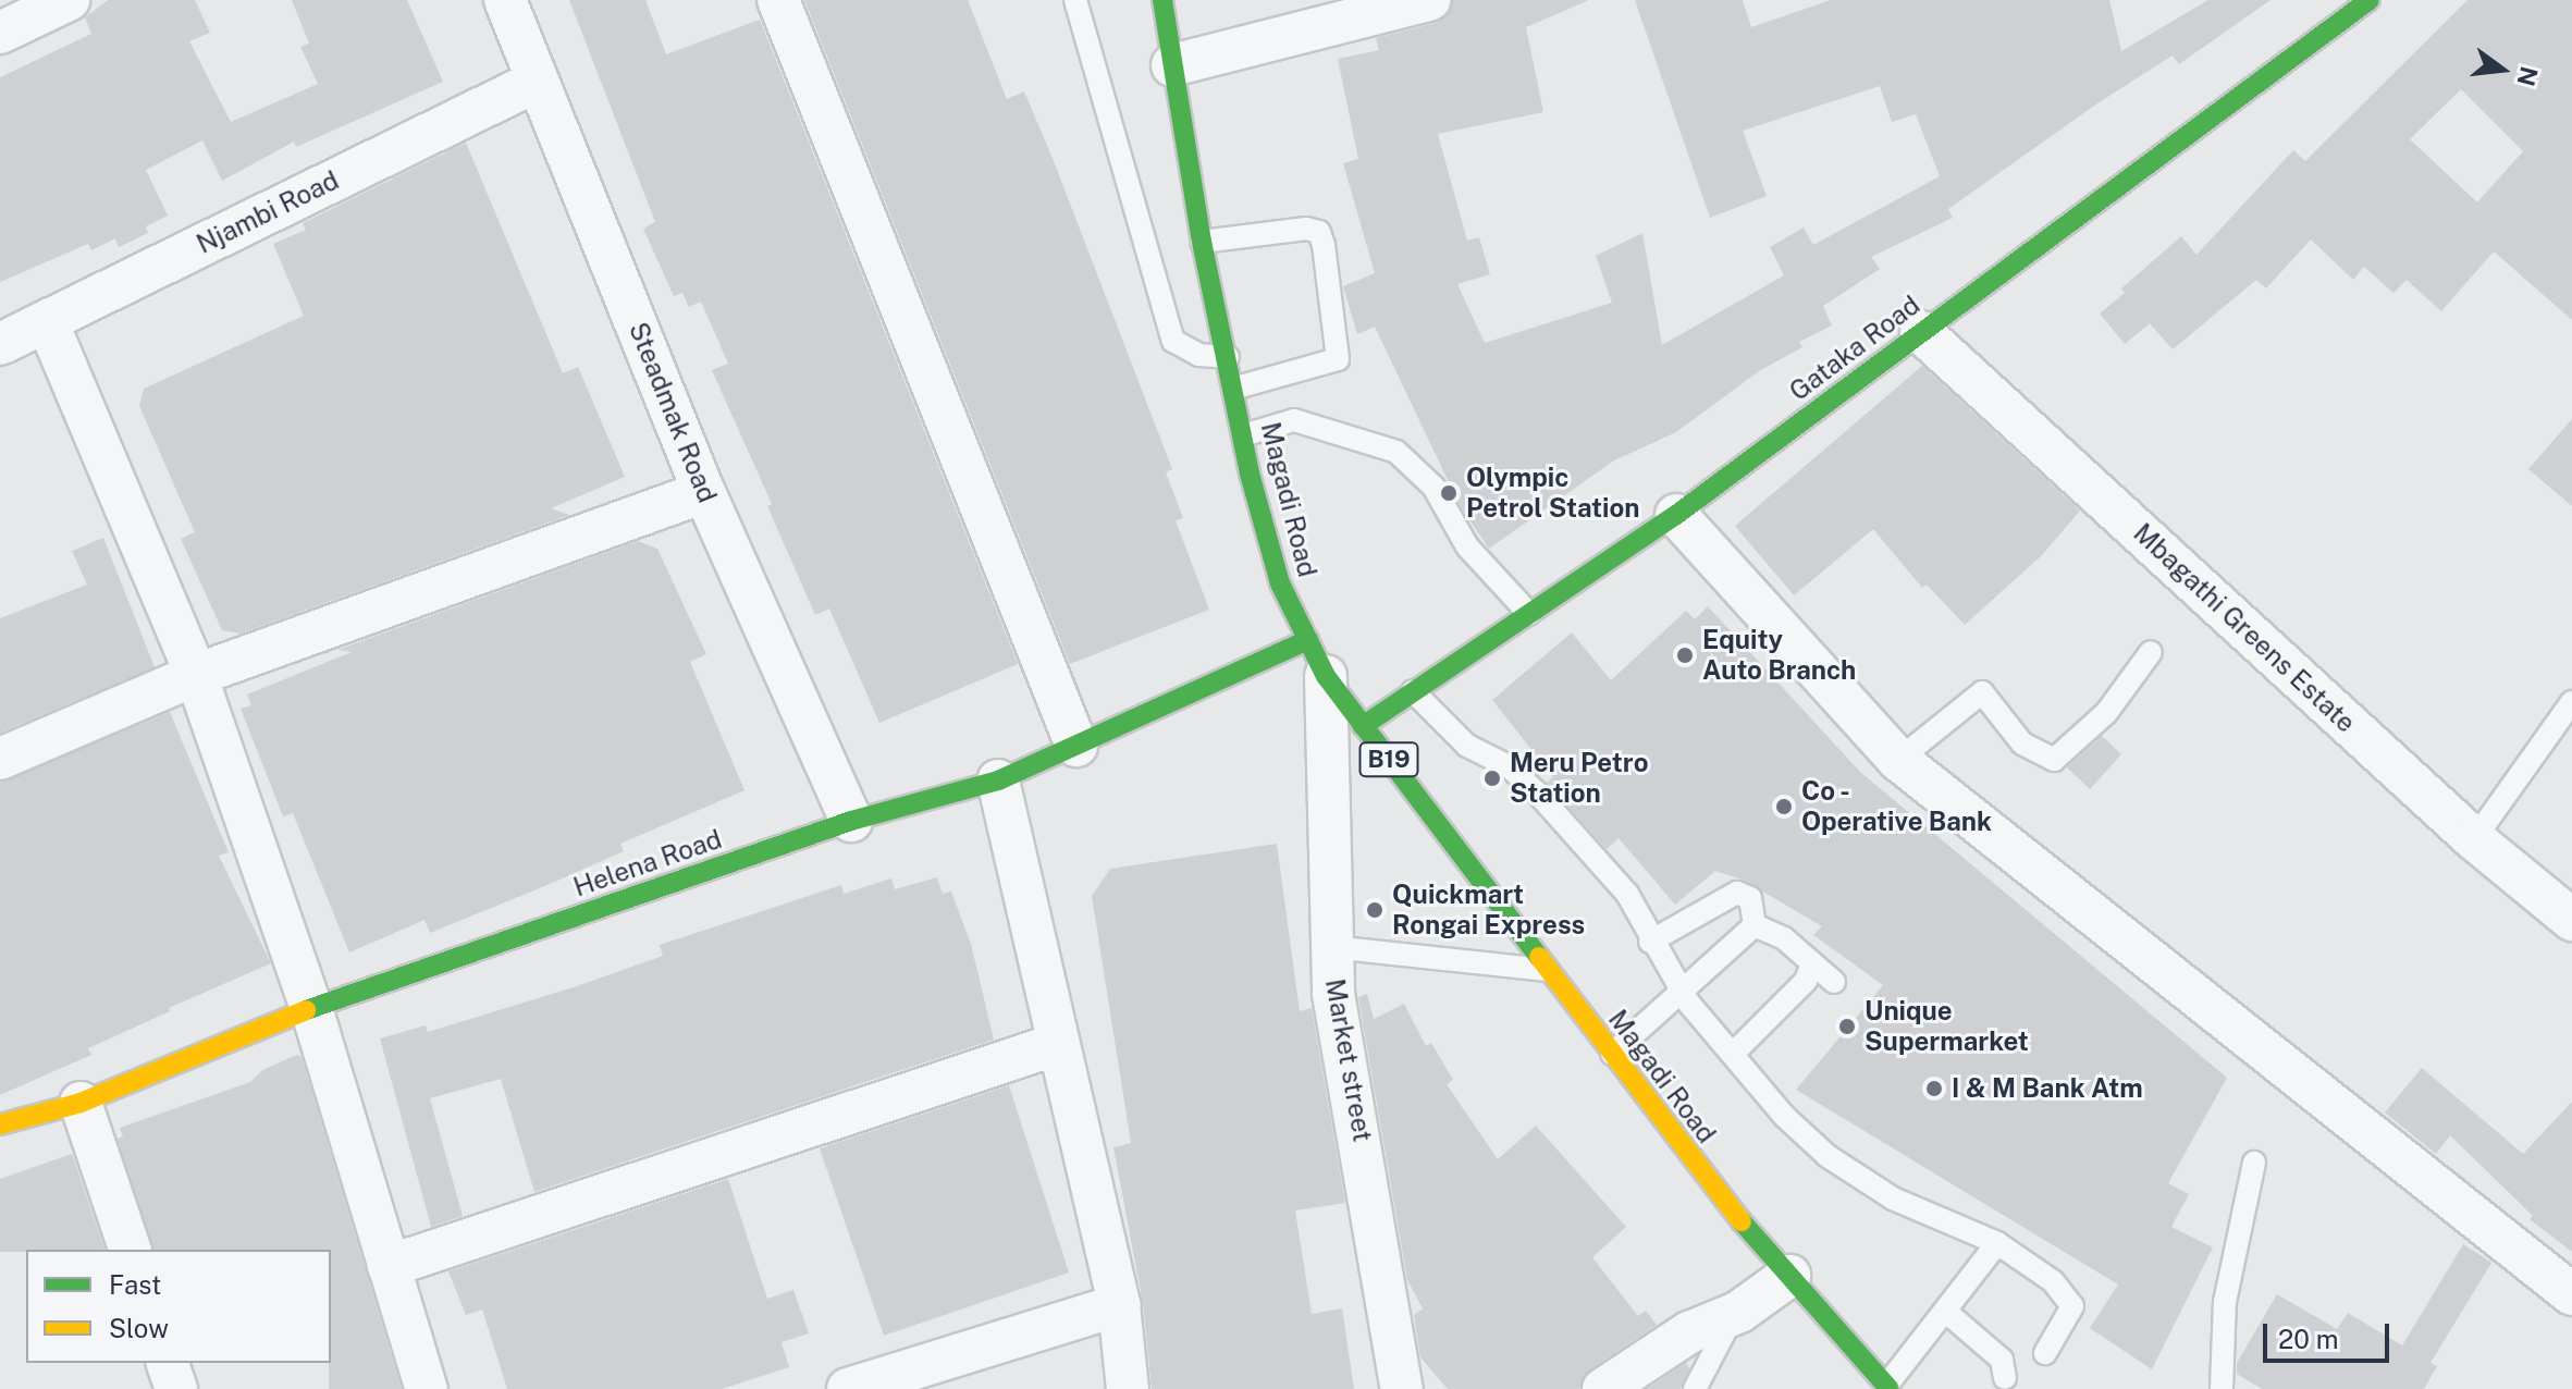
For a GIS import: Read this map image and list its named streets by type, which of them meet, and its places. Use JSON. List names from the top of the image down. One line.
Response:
{"streets":{"main road":["Gataka Road","Magadi Road","B19","Helena Road"],"street":["Njambi Road","Steadmak Road","Mbagathi Greens Estate","Market street"]},"crossings":[["Njambi Road","Steadmak Road"],["Gataka Road","Magadi Road"],["Gataka Road","Mbagathi Greens Estate"],["Steadmak Road","Helena Road"],["Magadi Road","Helena Road"],["Magadi Road","Market street"],["Helena Road","Market street"]],"places":["Olympic Petrol Station","Equity Auto Branch","Meru Petro Station","Co - Operative Bank","Quickmart Rongai Express","Unique Supermarket","I & M Bank Atm"],"legend":["Fast","Slow"],"scale_bar":"20 m","north":"right"}
